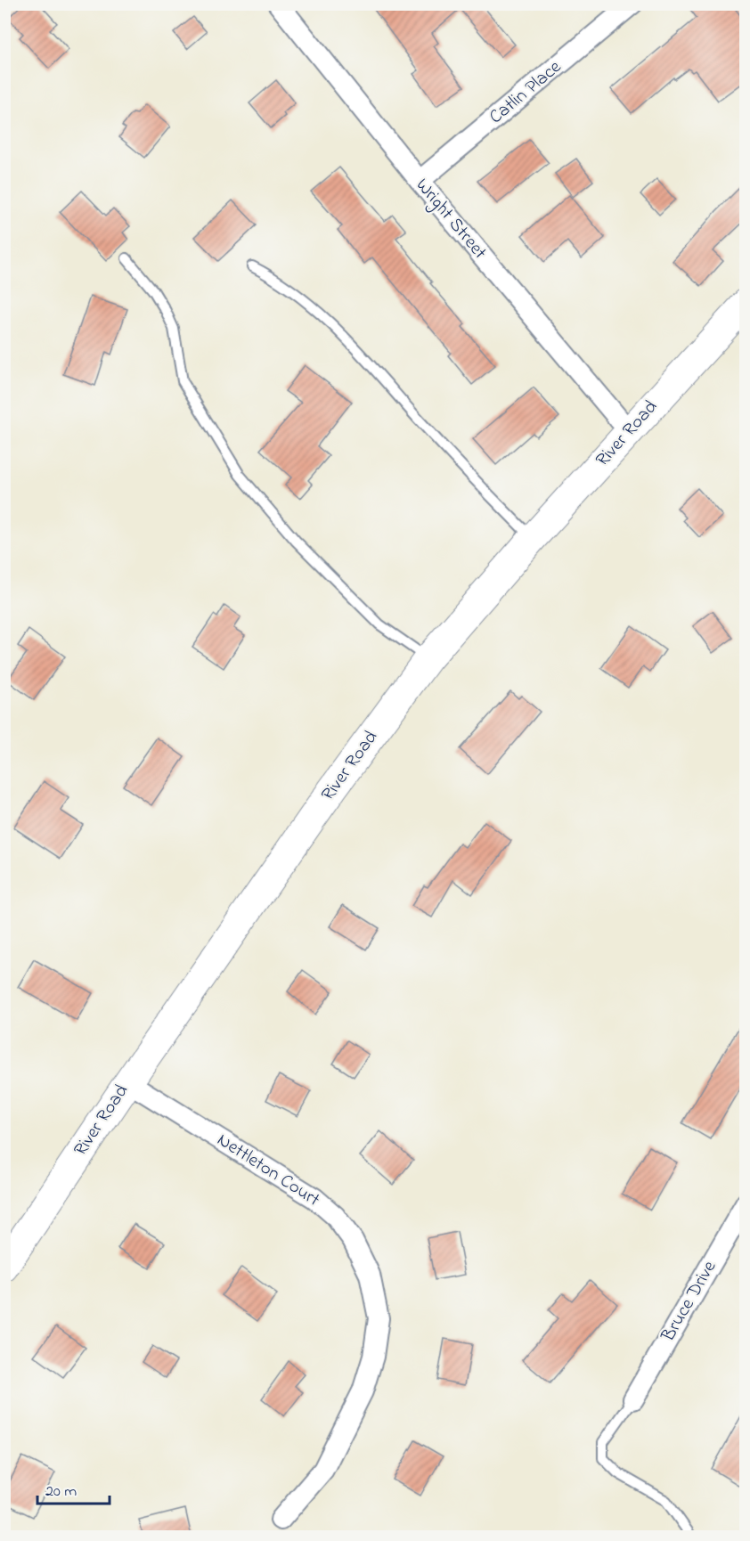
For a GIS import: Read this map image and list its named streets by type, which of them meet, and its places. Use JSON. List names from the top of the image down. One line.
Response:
{"streets":{"main road":["River Road"],"street":["Catlin Place","Wright Street","Nettleton Court","Bruce Drive"]},"crossings":[["Catlin Place","Wright Street"],["Wright Street","River Road"],["River Road","Nettleton Court"]],"scale_bar":"20 m"}
